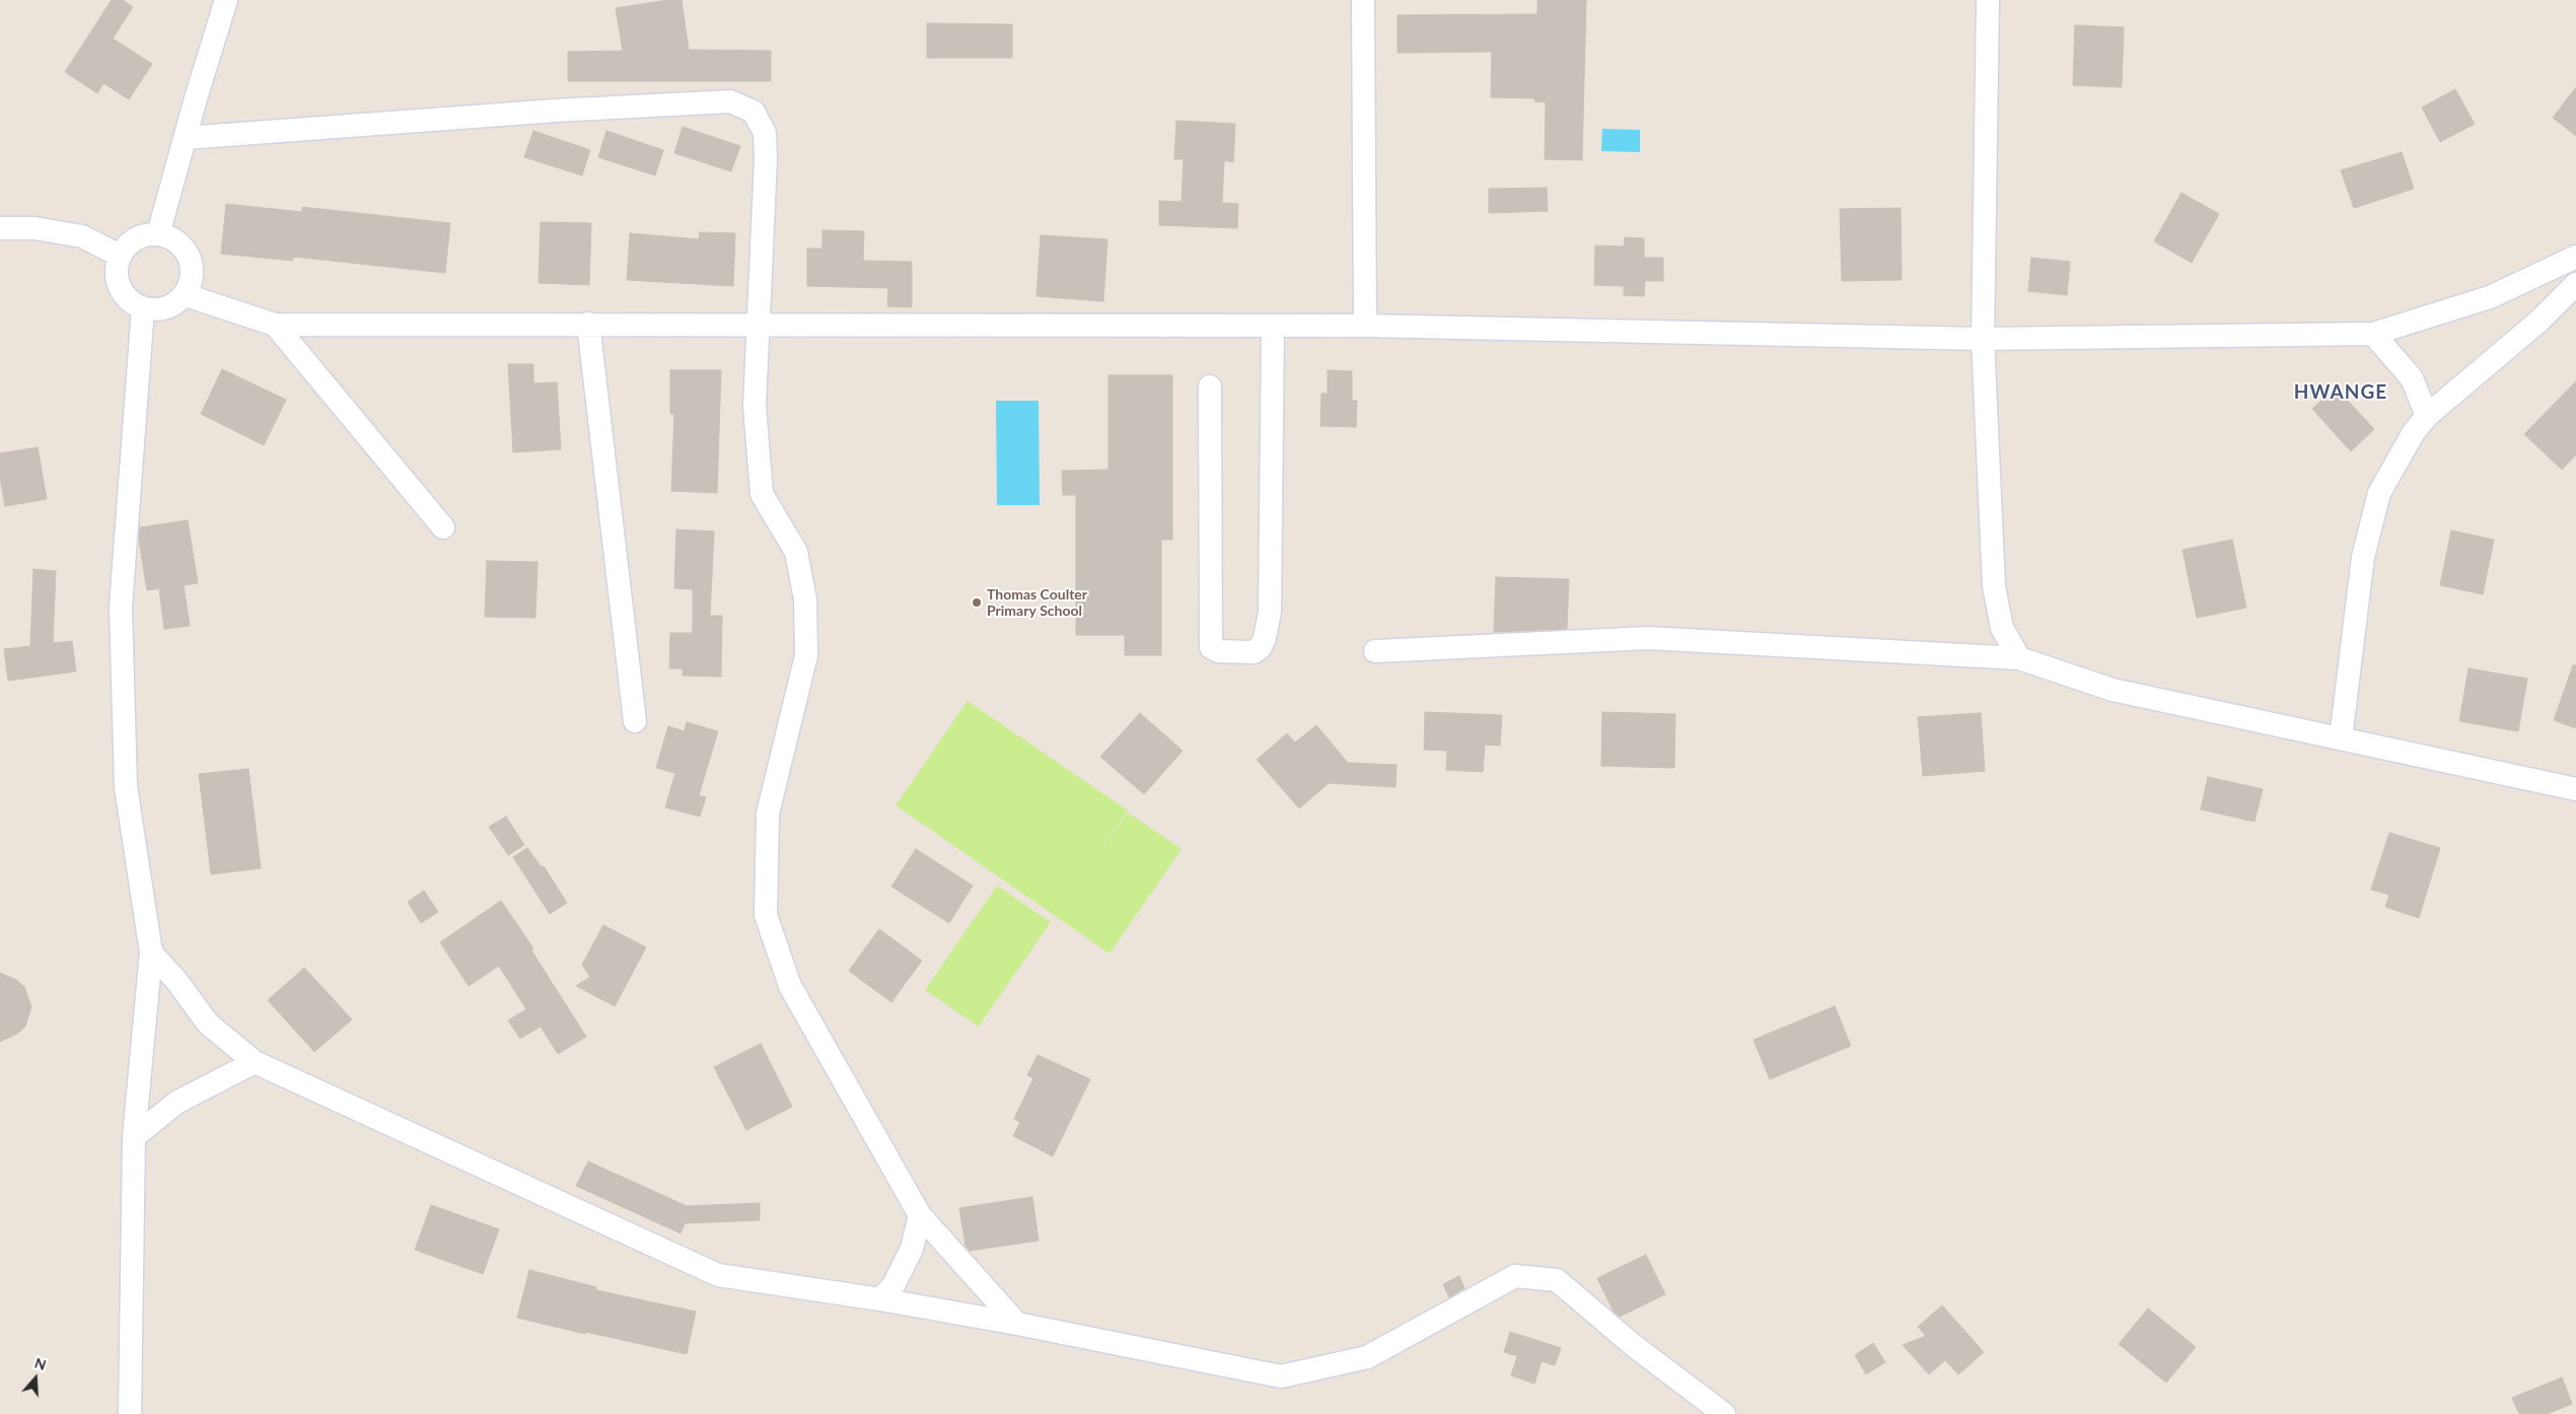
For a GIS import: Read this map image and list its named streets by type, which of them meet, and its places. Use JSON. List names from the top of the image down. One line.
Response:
{"districts":["HWANGE"],"places":["Thomas Coulter Primary School"],"north":"top"}
